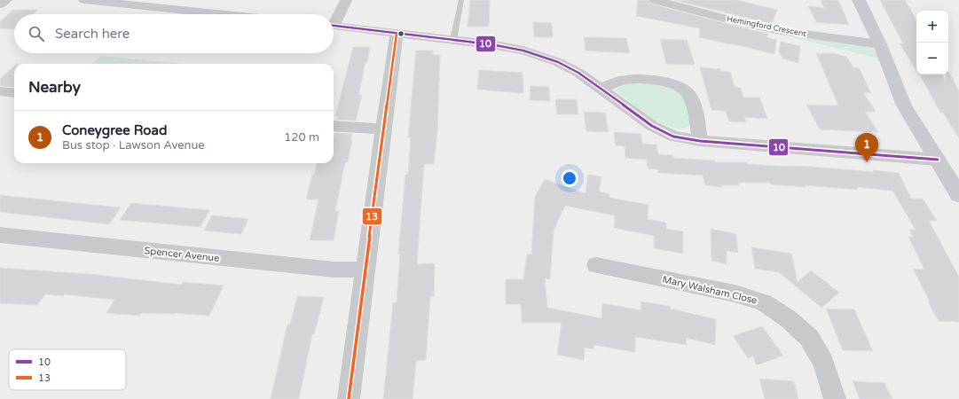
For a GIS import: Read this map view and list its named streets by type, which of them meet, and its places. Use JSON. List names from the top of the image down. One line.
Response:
{"streets":{"street":["Hemingford Crescent","Spencer Avenue","Mary Walsham Close"]},"lines":["transit line 10","transit line 13"],"legend":["10","13"],"page":{"map_buttons":["+","−"],"search":"Search here","heading":"Nearby","list":[{"mark":"1","name":"Coneygree Road","note":"Bus stop · Lawson Avenue","value":"120 m"}],"pins":"1"}}
